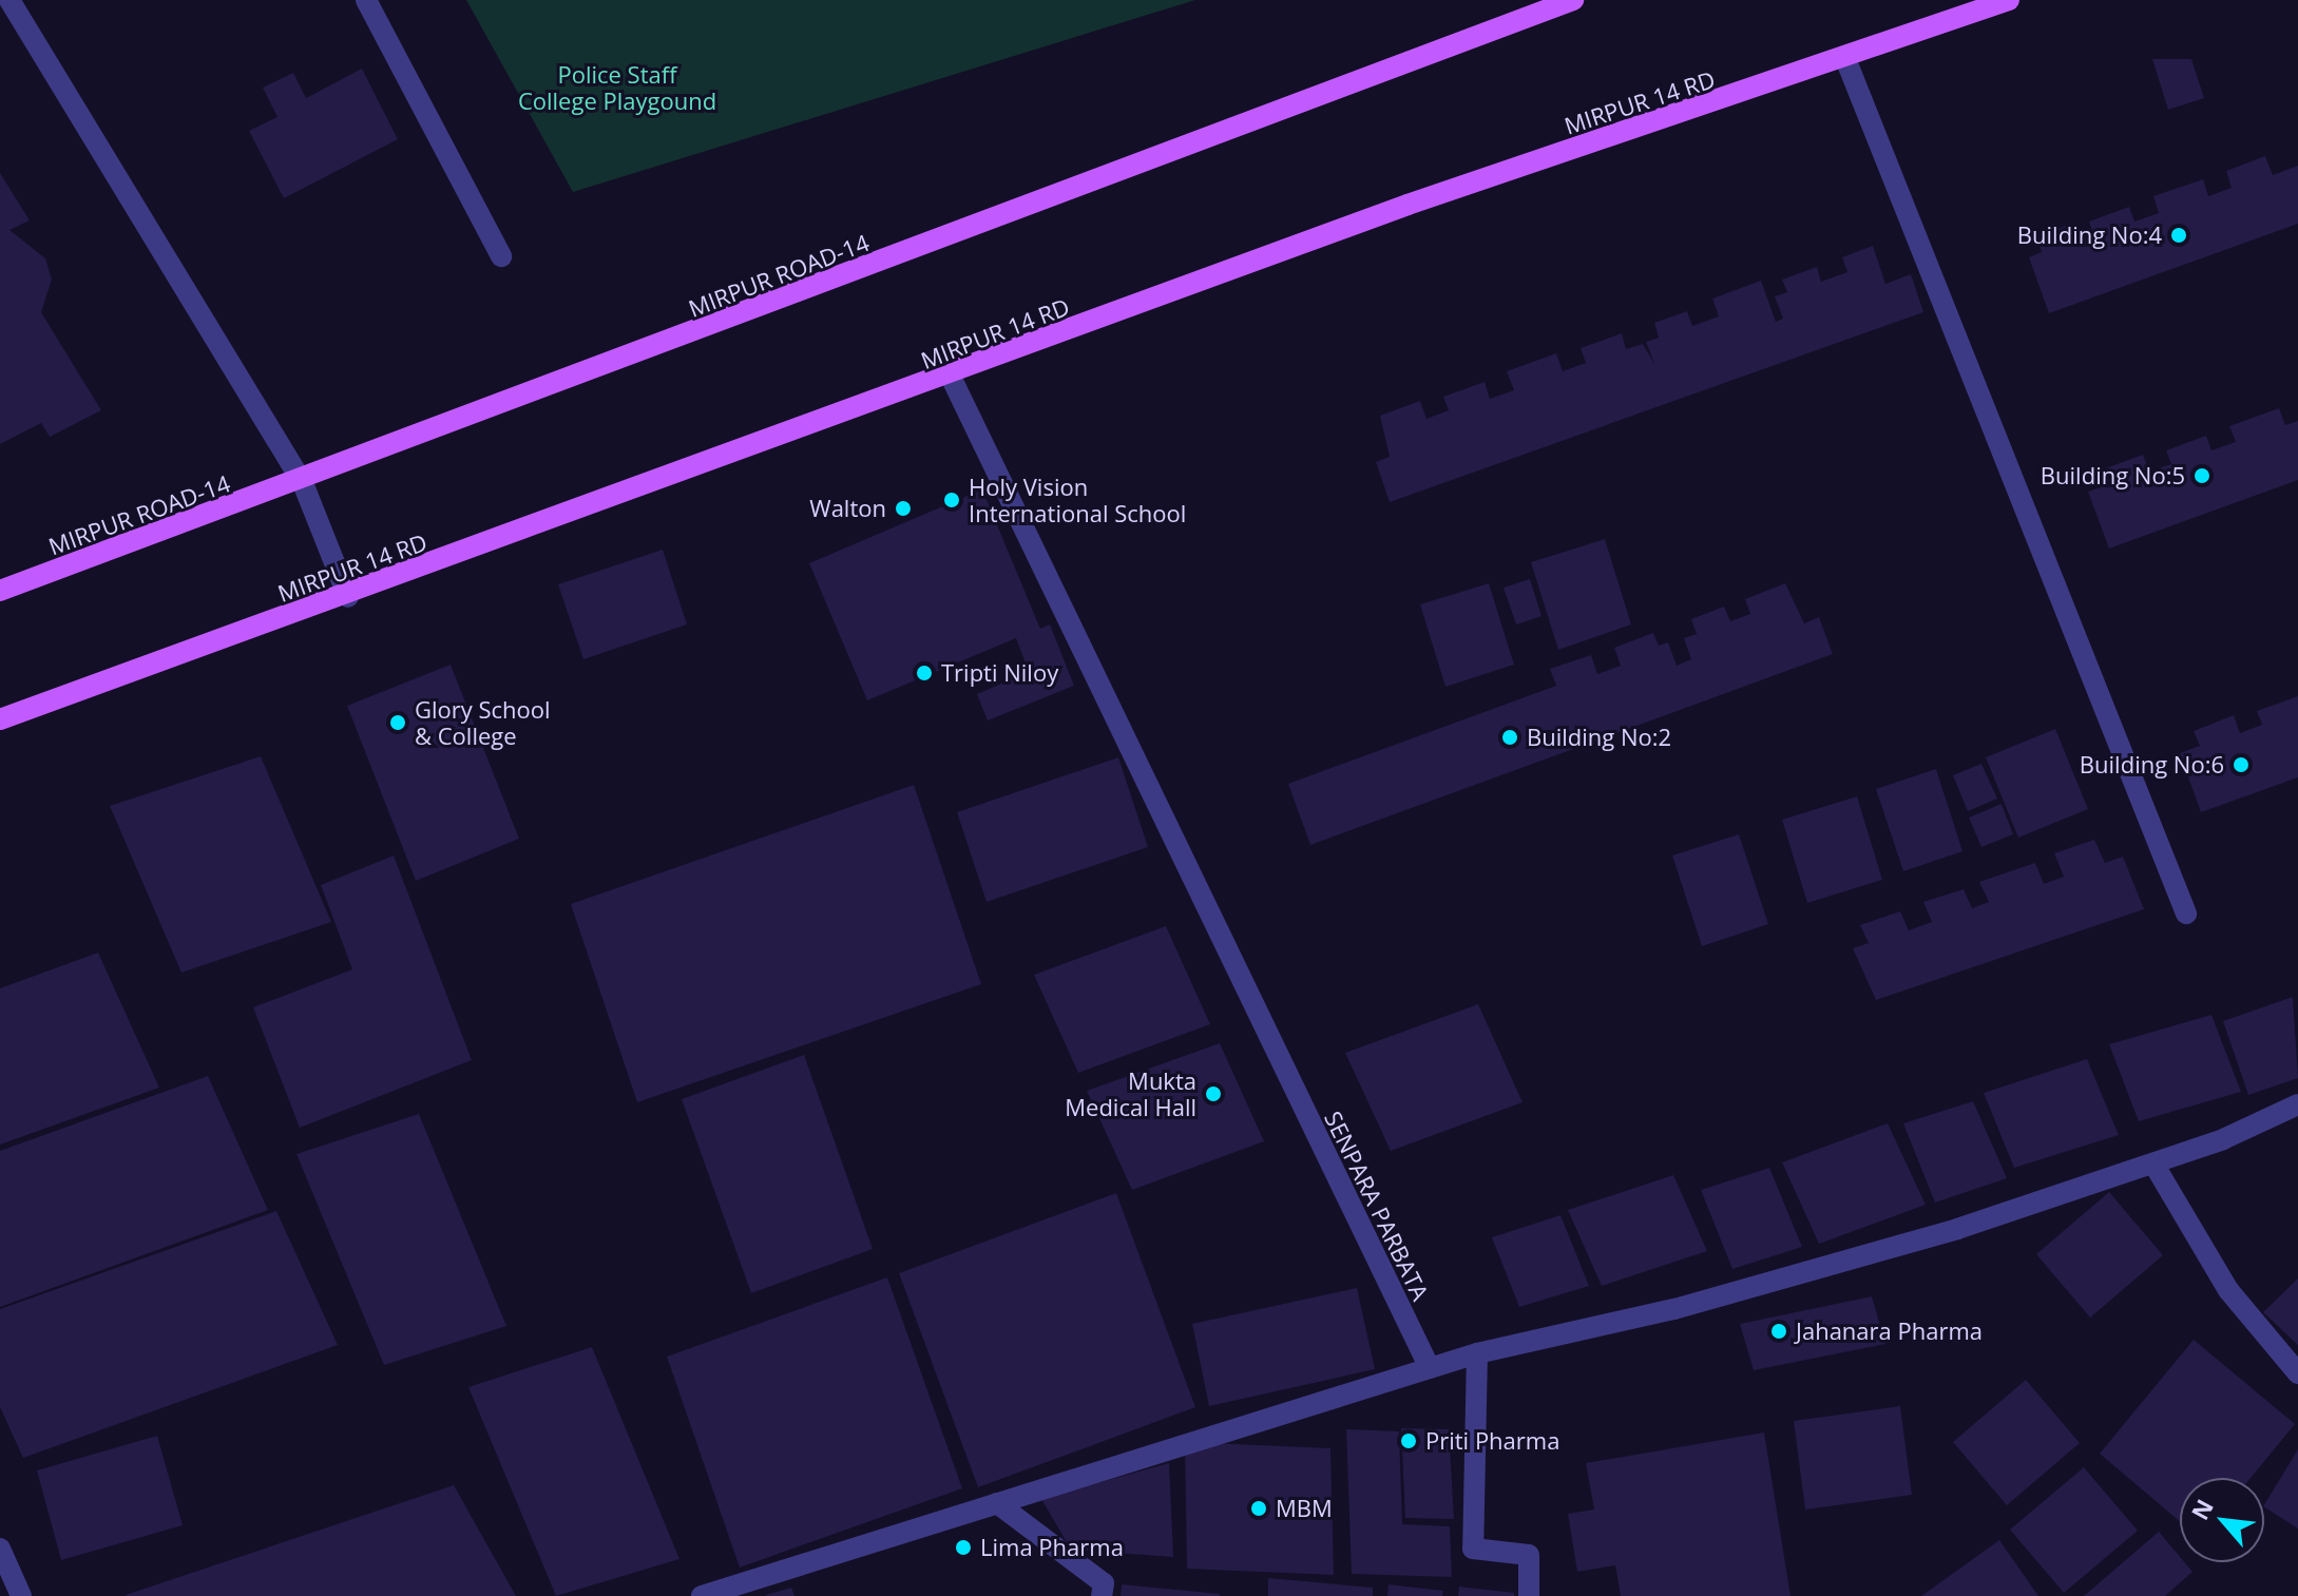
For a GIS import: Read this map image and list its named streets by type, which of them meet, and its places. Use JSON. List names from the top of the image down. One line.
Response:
{"streets":{"main road":["MIRPUR 14 RD","MIRPUR ROAD-14"],"street":["SENPARA PARBATA"]},"crossings":[["MIRPUR 14 RD","SENPARA PARBATA"]],"parks":["Police Staff College Playgound"],"places":["Building No:4","Building No:5","Holy Vision International School","Walton","Tripti Niloy","Glory School & College","Building No:2","Building No:6","Mukta Medical Hall","Jahanara Pharma","Priti Pharma","MBM","Lima Pharma"],"north":"top left"}
